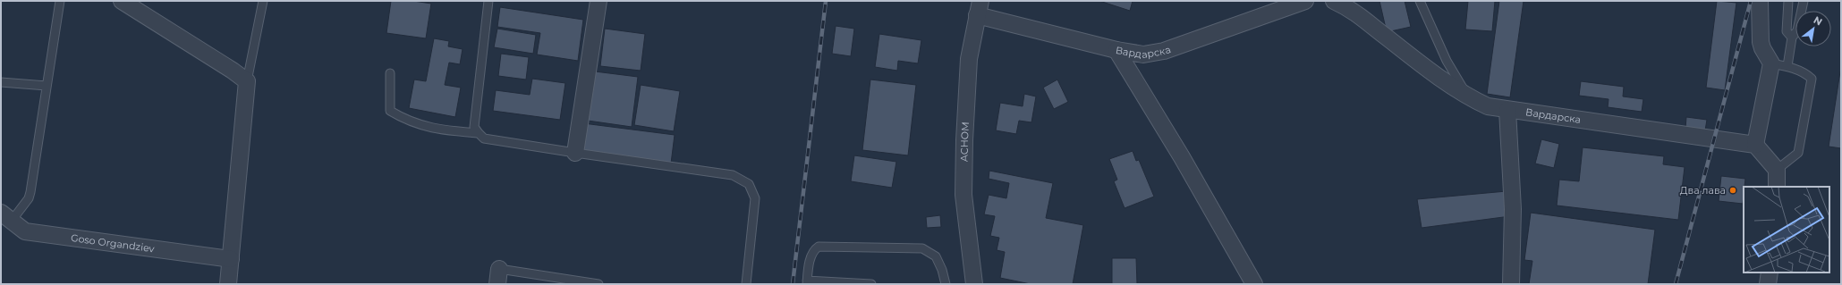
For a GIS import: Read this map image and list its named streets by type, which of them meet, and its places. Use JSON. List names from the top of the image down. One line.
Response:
{"streets":{"street":["Вардарска","АСНОМ","Goso Organdziev"]},"crossings":[["Вардарска","АСНОМ"]],"places":["Два лава"],"north":"top right"}
